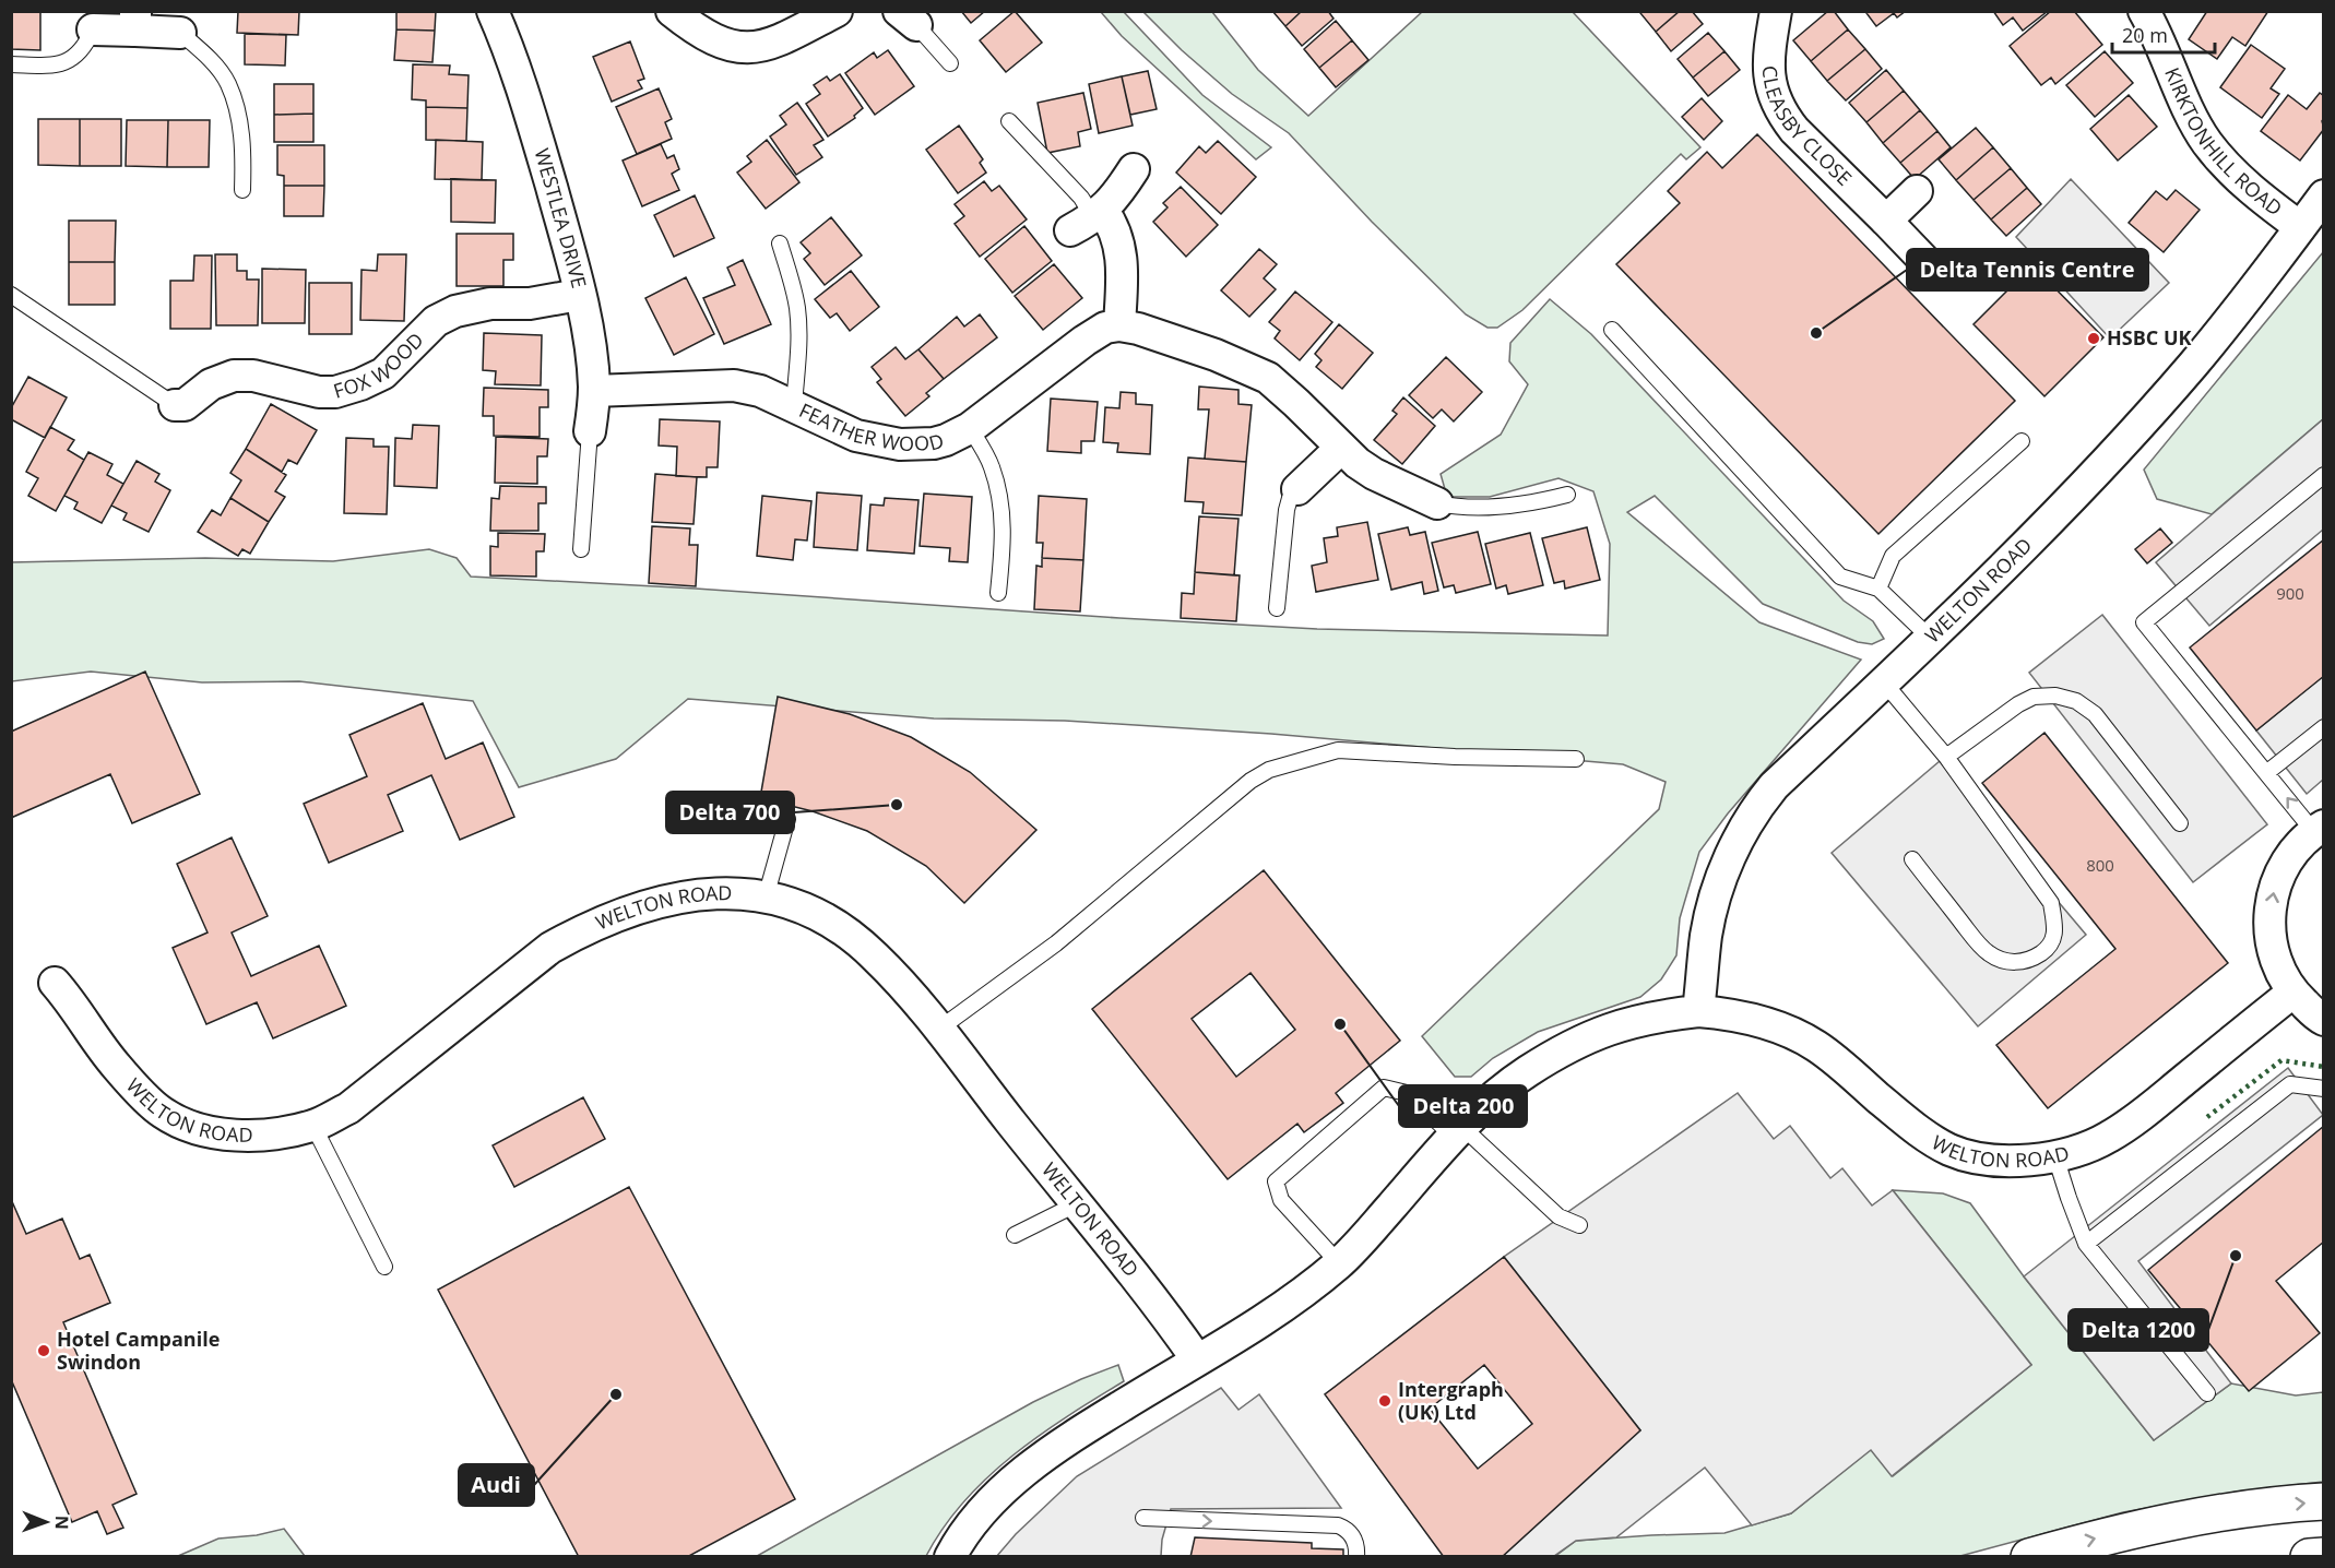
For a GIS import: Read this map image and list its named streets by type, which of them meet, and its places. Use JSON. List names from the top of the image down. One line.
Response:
{"streets":{"street":["CLEASBY CLOSE","KIRKTONHILL ROAD","WESTLEA DRIVE","FOX WOOD","FEATHER WOOD","WELTON ROAD"]},"crossings":[["KIRKTONHILL ROAD","WELTON ROAD"],["WESTLEA DRIVE","FOX WOOD"],["WESTLEA DRIVE","FEATHER WOOD"]],"places":["Delta Tennis Centre","HSBC UK","Delta 700","Delta 200","Delta 1200","Hotel Campanile Swindon","Audi","Intergraph (UK) Ltd"],"house_numbers":["900","800"],"scale_bar":"20 m","north":"right"}
